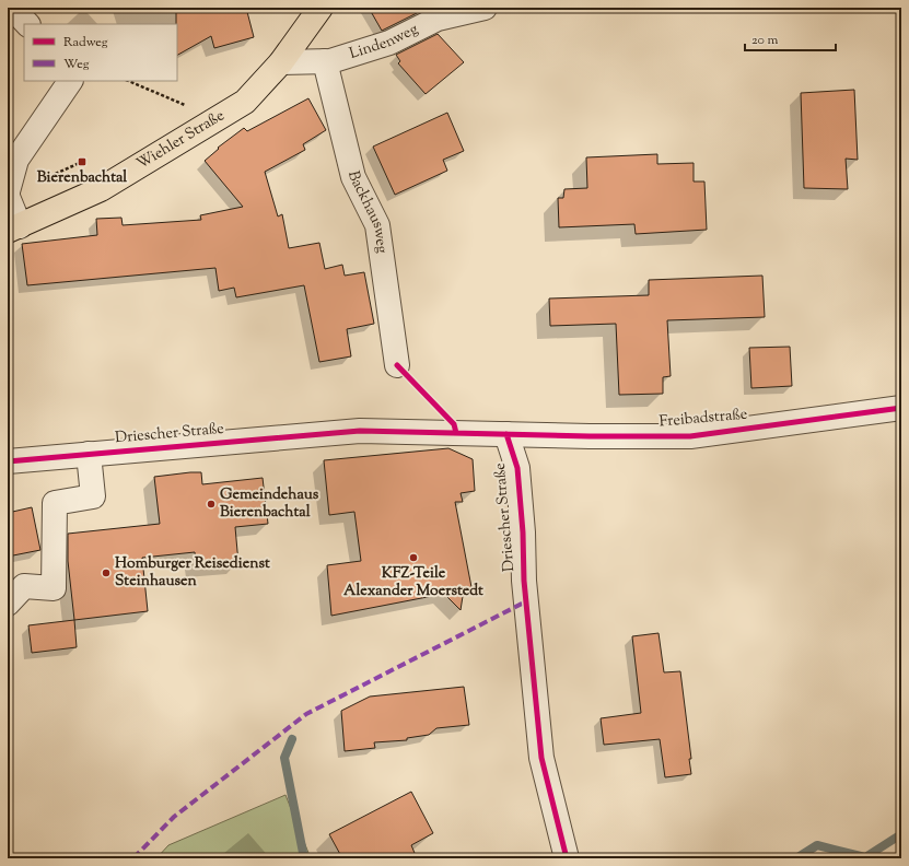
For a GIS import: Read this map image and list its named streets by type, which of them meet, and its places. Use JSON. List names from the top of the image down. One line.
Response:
{"streets":{"main road":["Wiehler Straße"],"street":["Lindenweg","Backhausweg","Freibadstraße","Driescher Straße"]},"crossings":[["Lindenweg","Wiehler Straße"],["Lindenweg","Backhausweg"],["Freibadstraße","Driescher Straße"]],"places":{"transit":["Bierenbachtal"],"other":["Gemeindehaus Bierenbachtal","KFZ-Teile Alexander Moerstedt","Homburger Reisedienst Steinhausen"]},"legend":["Radweg","Weg"],"scale_bar":"20 m"}
